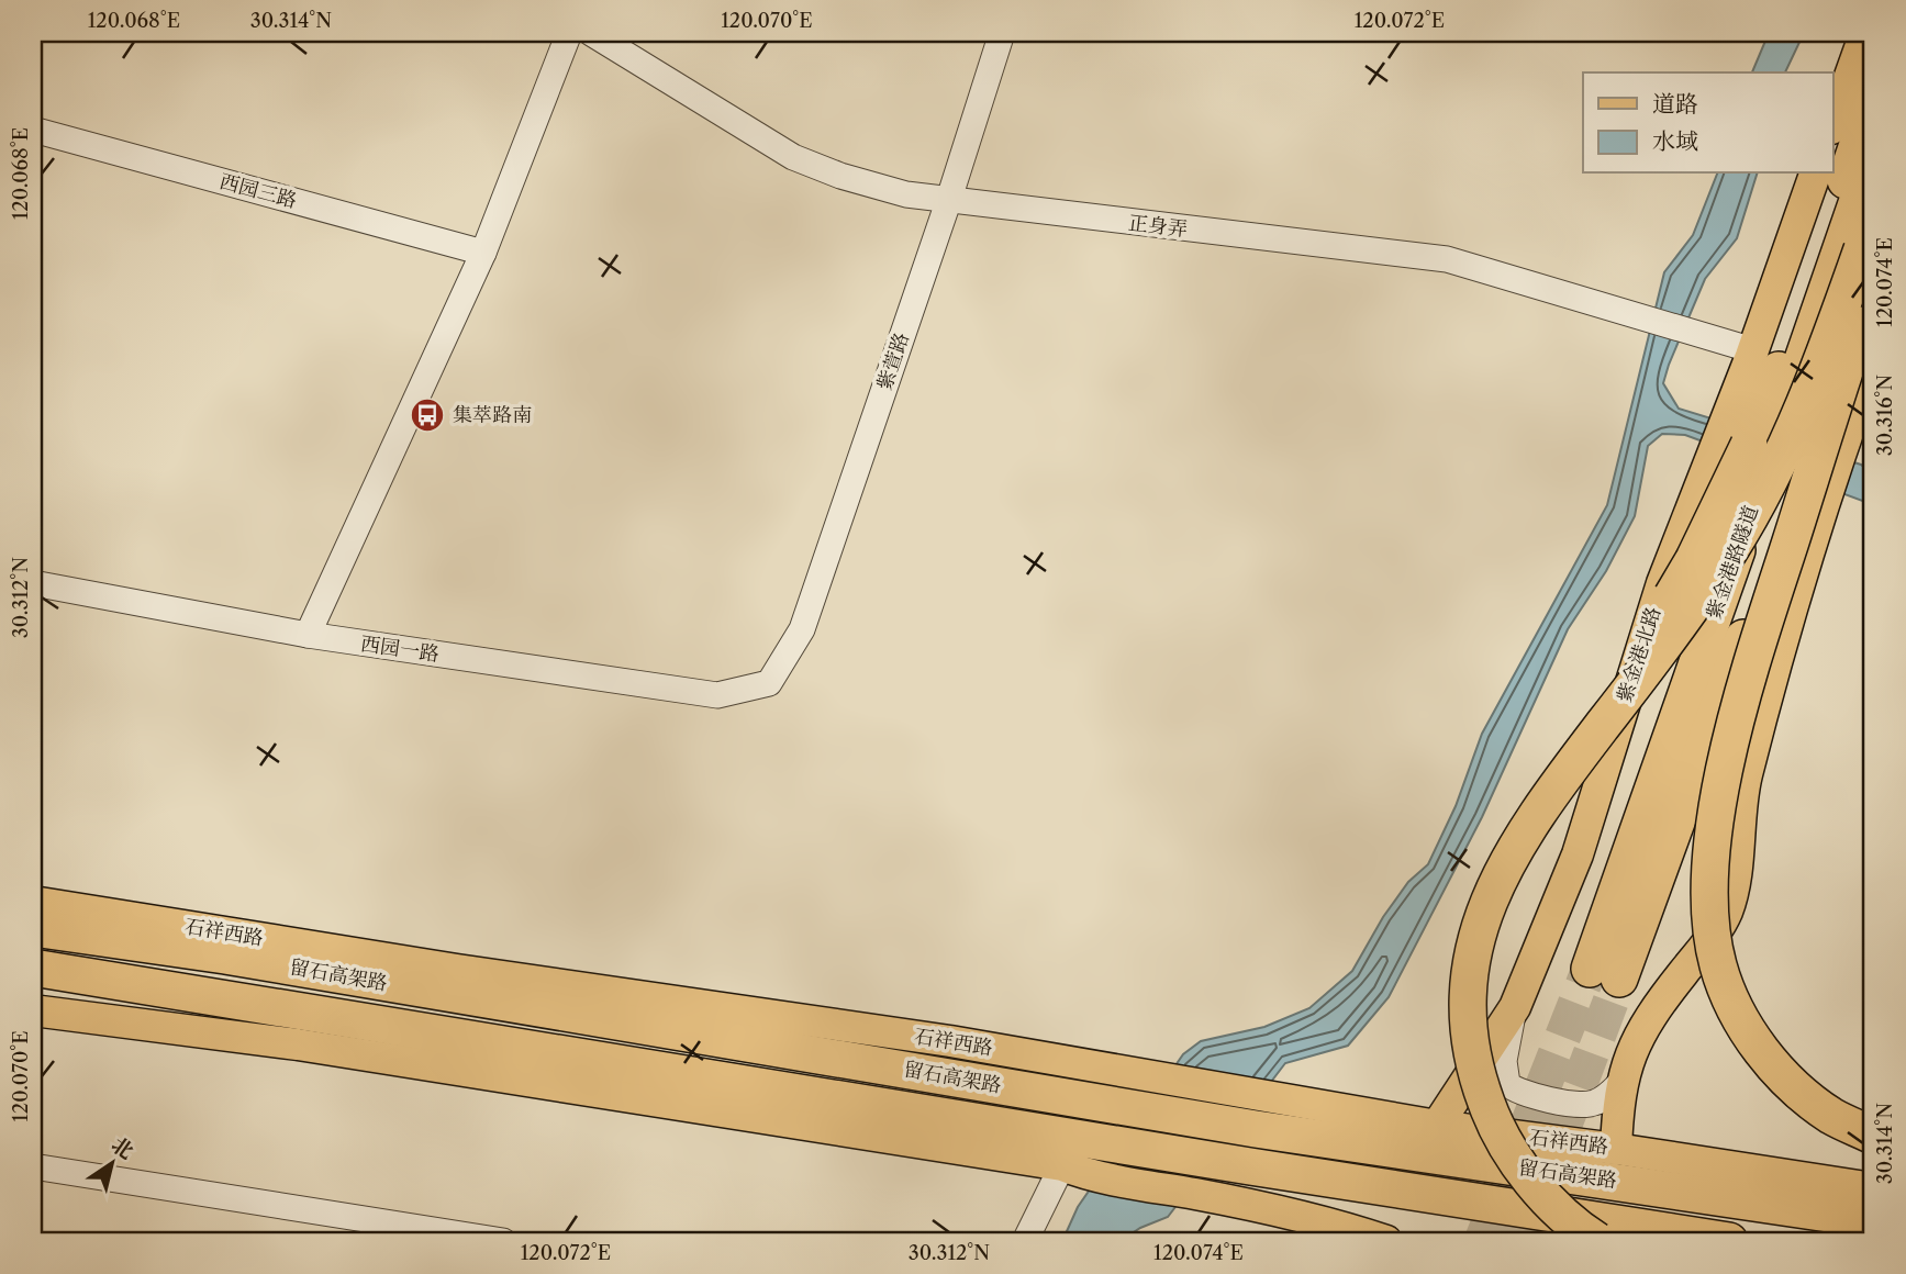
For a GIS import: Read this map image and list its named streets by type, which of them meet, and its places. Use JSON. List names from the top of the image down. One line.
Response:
{"streets":{"highway":["紫金港路隧道","留石高架路"],"main road":["紫金港北路","石祥西路"],"street":["西园三路","正身弄","紫萱路","西园一路"]},"crossings":[["正身弄","紫萱路"],["正身弄","紫金港北路"],["紫萱路","西园一路"],["紫金港北路","石祥西路"],["石祥西路","留石高架路"]],"places":{"bus stop":["集萃路南"]},"legend":["道路","水域"],"north":"top right","coordinates":["120.068°E","30.314°N","120.070°E","120.072°E","120.074°E","30.316°N","30.312°N"]}
